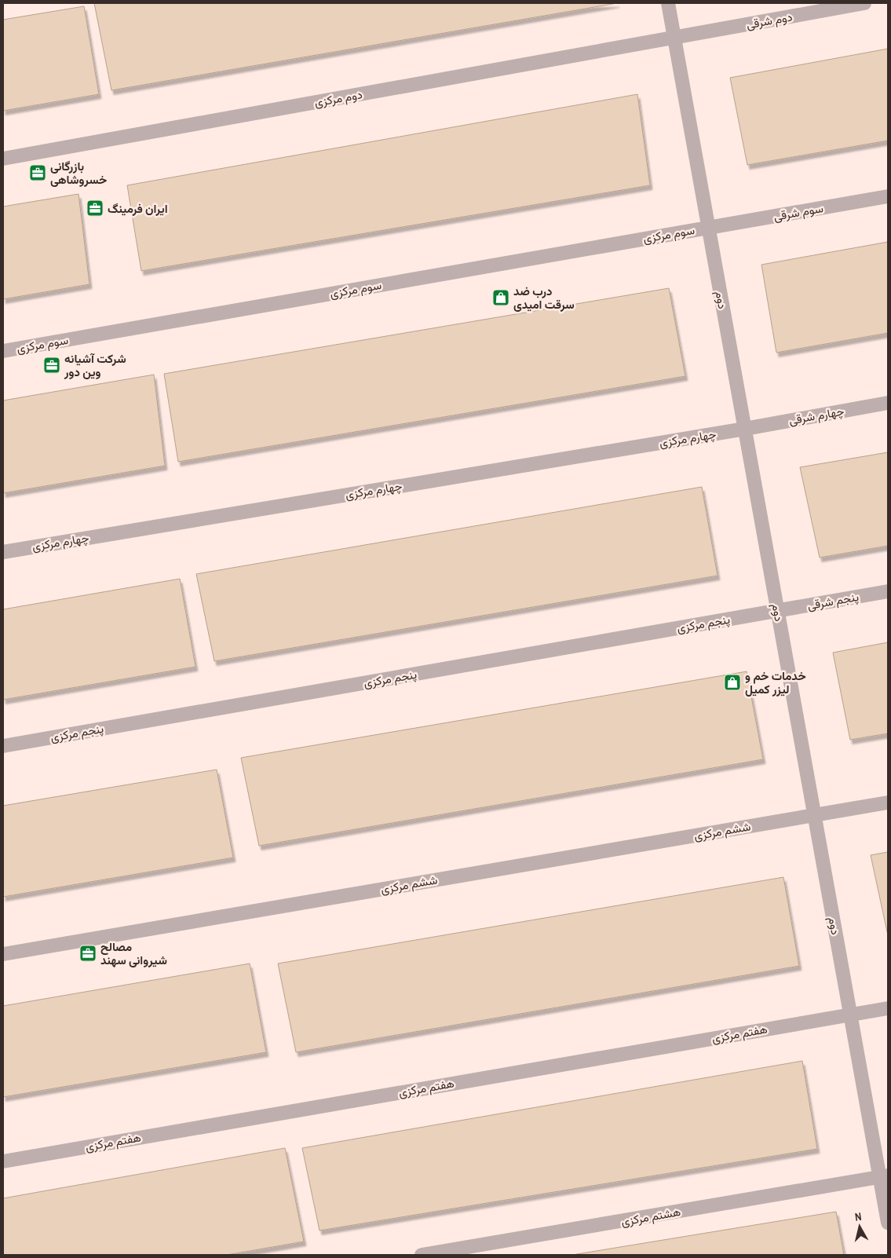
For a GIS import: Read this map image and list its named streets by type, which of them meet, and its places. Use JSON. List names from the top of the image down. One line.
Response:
{"streets":{"lane":["دوم شرقی","دوم مرکزی","سوم شرقی","سوم مرکزی","دوم","چهارم شرقی","چهارم مرکزی","پنجم شرقی","پنجم مرکزی","ششم مرکزی","هفتم مرکزی","هشتم مرکزی"]},"crossings":[["دوم شرقی","دوم مرکزی"],["دوم شرقی","دوم"],["دوم مرکزی","دوم"],["سوم شرقی","سوم مرکزی"],["سوم شرقی","دوم"],["سوم مرکزی","دوم"],["دوم","چهارم شرقی"],["دوم","چهارم مرکزی"],["دوم","پنجم شرقی"],["دوم","پنجم مرکزی"],["دوم","ششم مرکزی"],["دوم","هفتم مرکزی"],["دوم","هشتم مرکزی"],["چهارم شرقی","چهارم مرکزی"],["پنجم شرقی","پنجم مرکزی"]],"places":{"office":["بازرگانی خسروشاهی","ایران فرمینگ","شرکت آشیانه وین دور","مصالح شیروانی سهند"],"shop":["درب ضد سرقت امیدی","خدمات خم و لیزر کمیل"]},"north":"top"}
